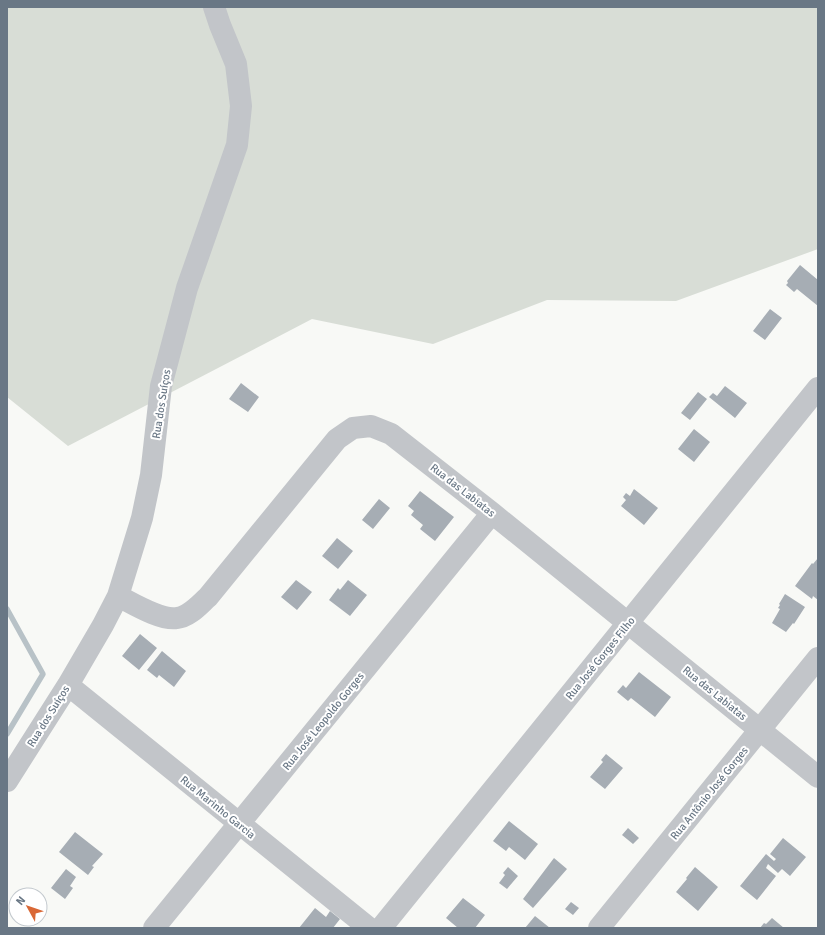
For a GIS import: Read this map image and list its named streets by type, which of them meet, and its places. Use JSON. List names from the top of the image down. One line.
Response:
{"streets":{"street":["Rua dos Suíços","Rua das Labiatas","Rua José Gorges Filho","Rua José Leopoldo Gorges","Rua Antônio José Gorges","Rua Marinho Garcia"]},"crossings":[["Rua dos Suíços","Rua das Labiatas"],["Rua dos Suíços","Rua Marinho Garcia"],["Rua das Labiatas","Rua José Gorges Filho"],["Rua das Labiatas","Rua José Leopoldo Gorges"],["Rua das Labiatas","Rua Antônio José Gorges"],["Rua José Leopoldo Gorges","Rua Marinho Garcia"]],"north":"top left"}
